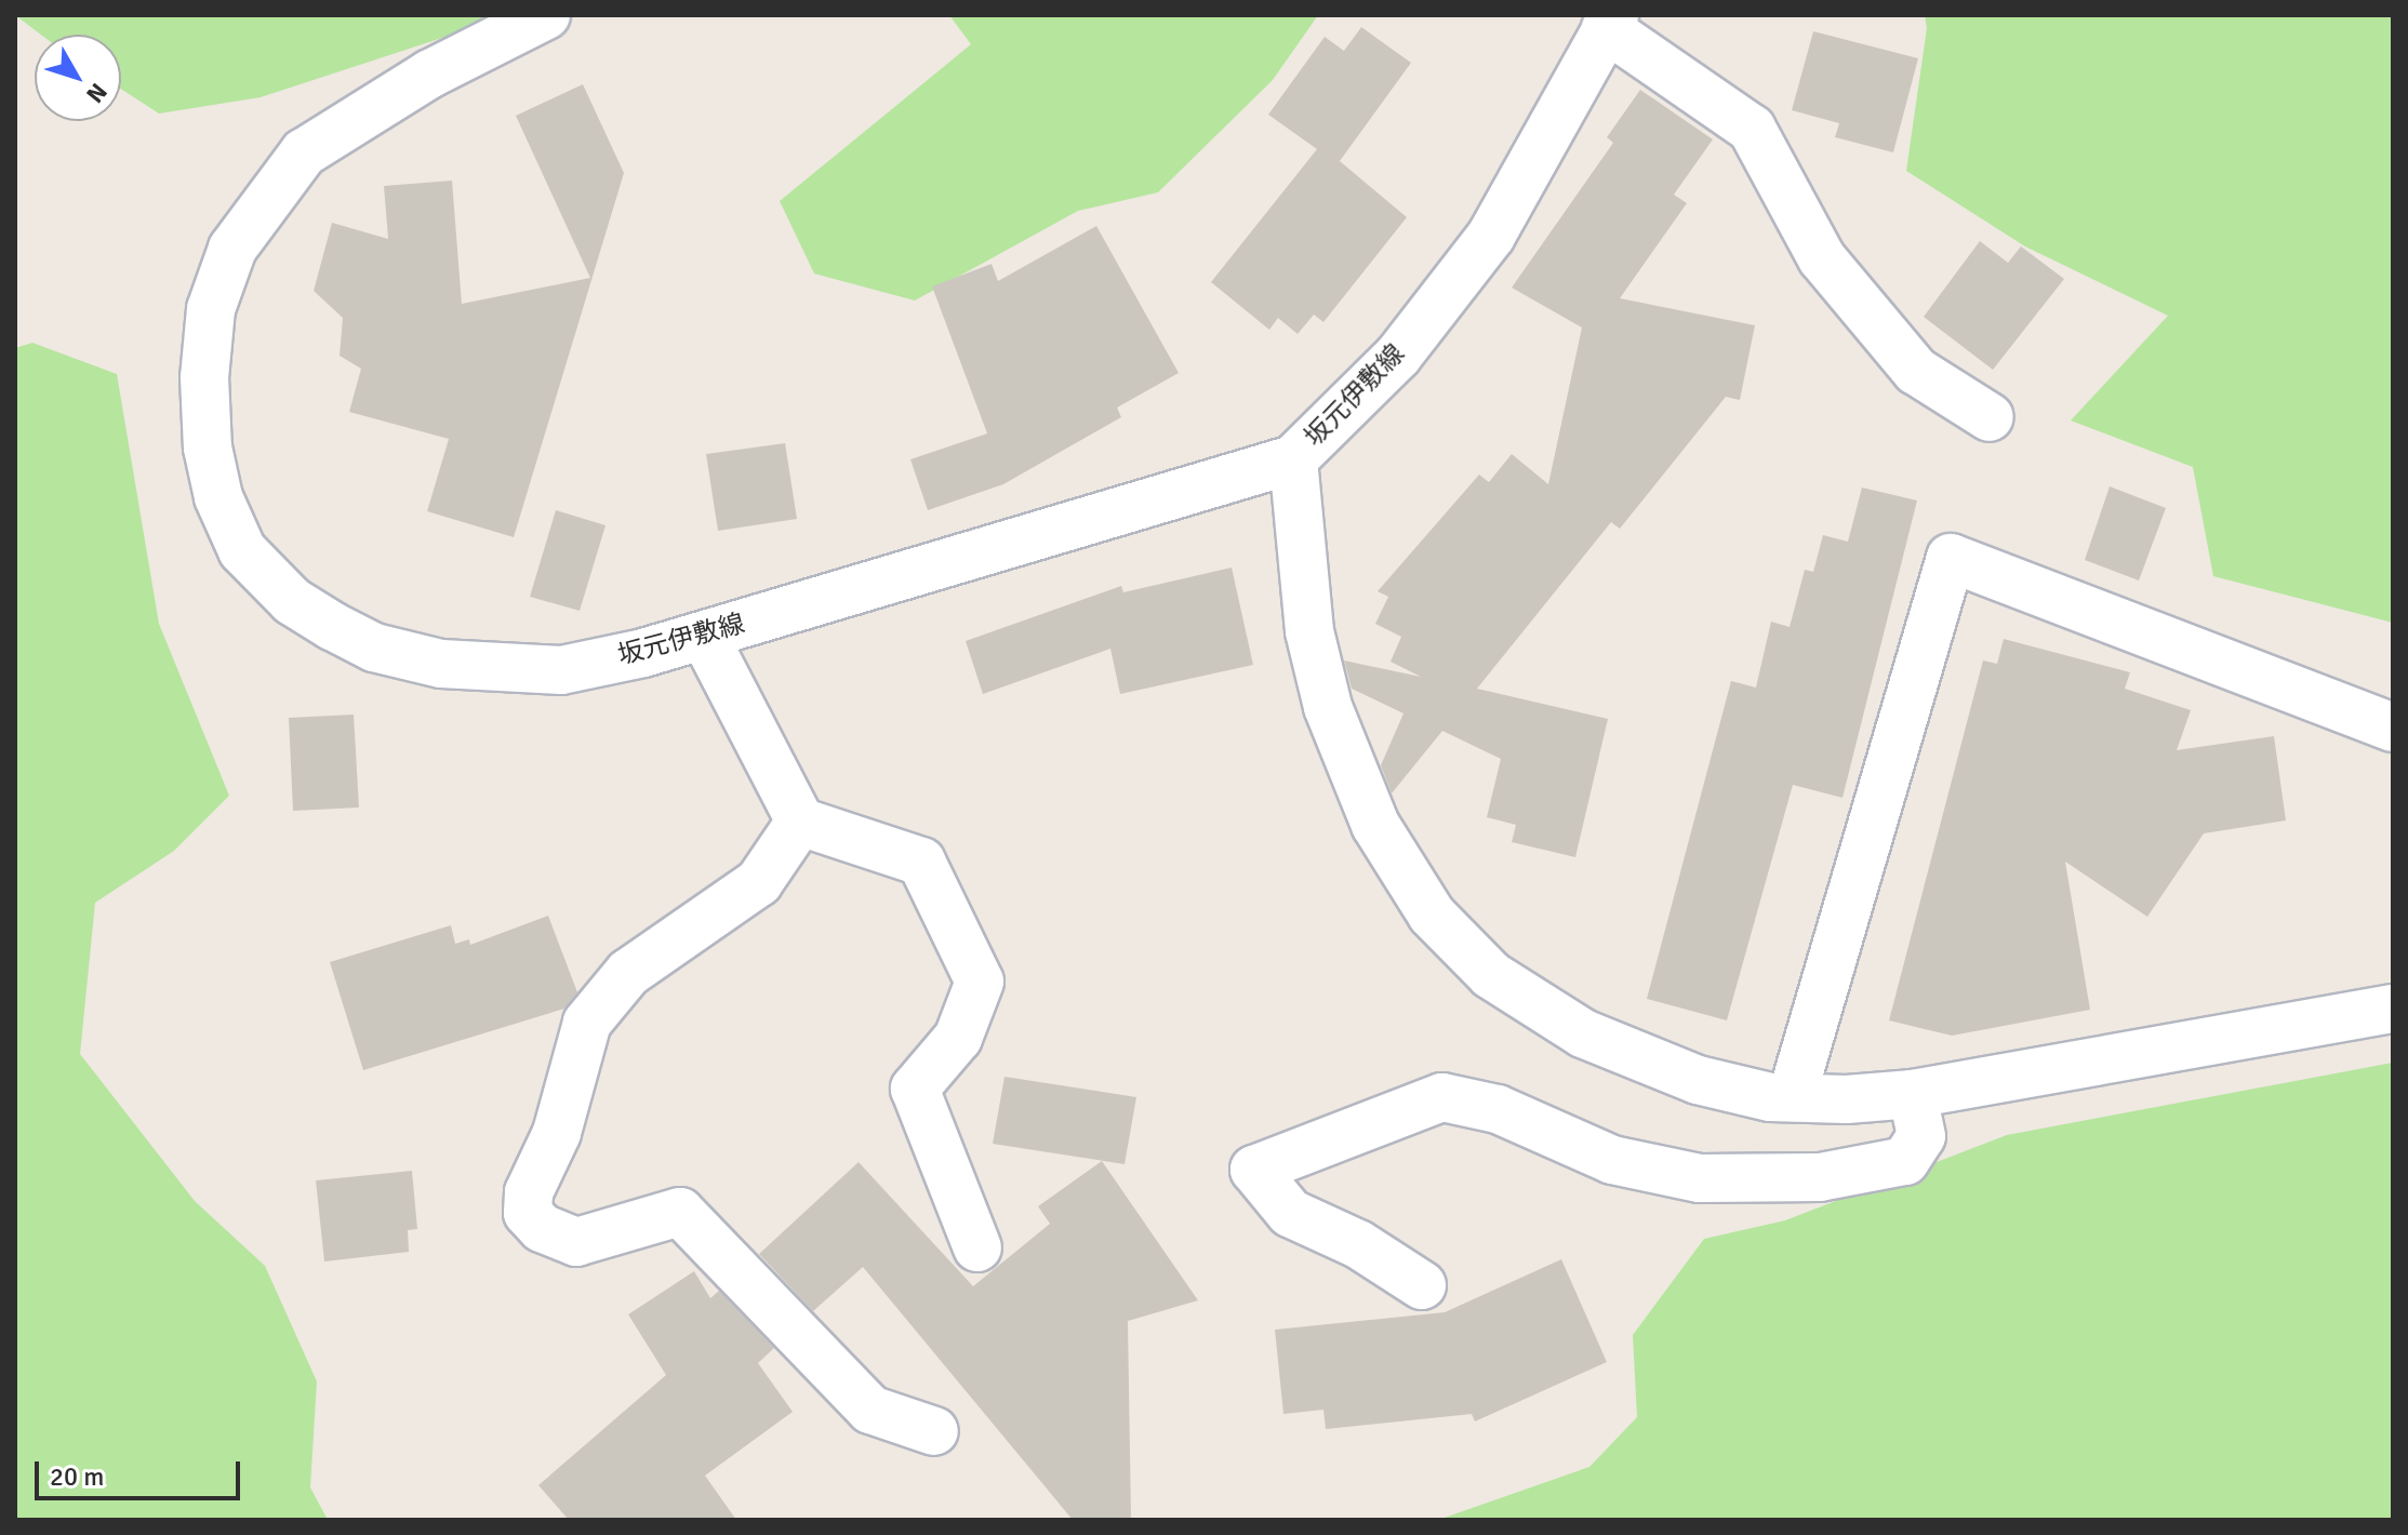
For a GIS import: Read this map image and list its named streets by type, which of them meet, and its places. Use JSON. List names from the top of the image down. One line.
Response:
{"streets":{"street":["坂元伊敷線"]},"scale_bar":"20 m","north":"bottom right"}
